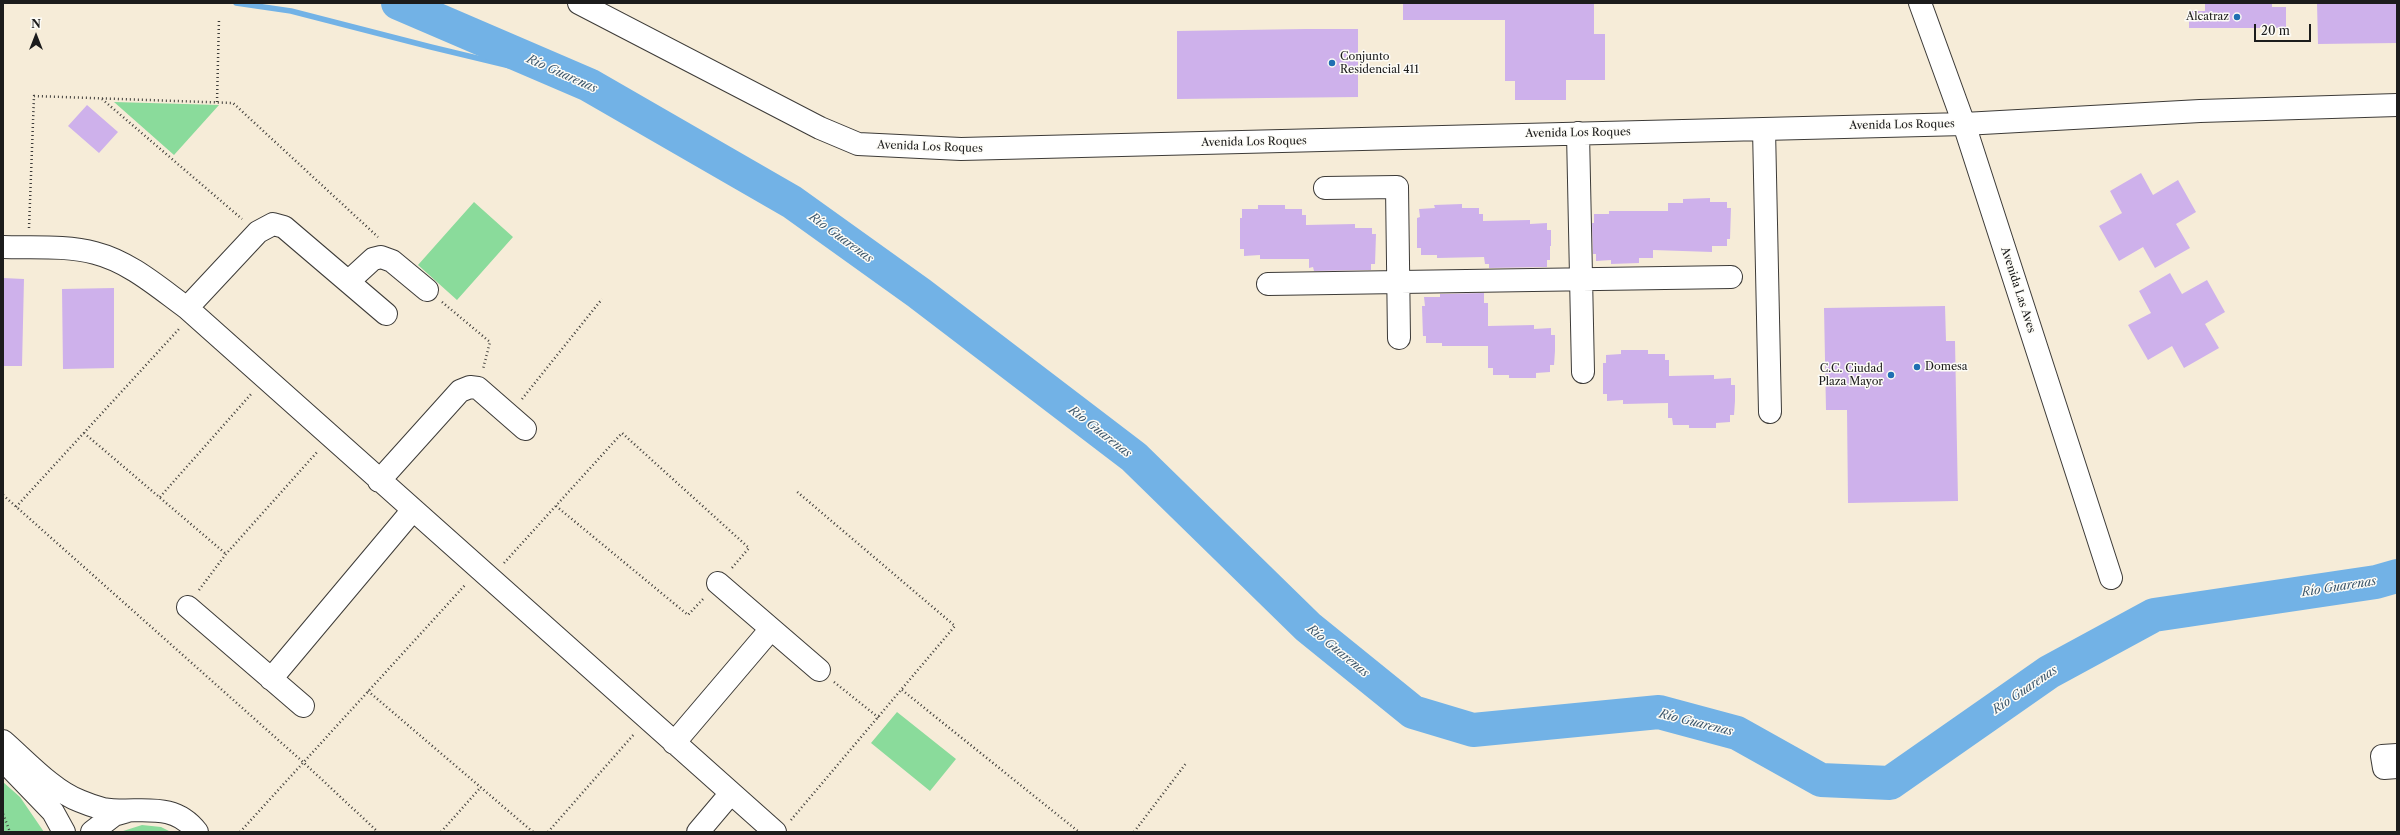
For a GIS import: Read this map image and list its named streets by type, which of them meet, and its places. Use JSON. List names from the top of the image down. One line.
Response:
{"streets":{"street":["Avenida Los Roques","Avenida Las Aves"]},"crossings":[["Avenida Los Roques","Avenida Las Aves"]],"water":["Río Guarenas"],"places":["Alcatraz","Conjunto Residencial 411","Domesa","C.C. Ciudad Plaza Mayor"],"scale_bar":"20 m","north":"top"}
